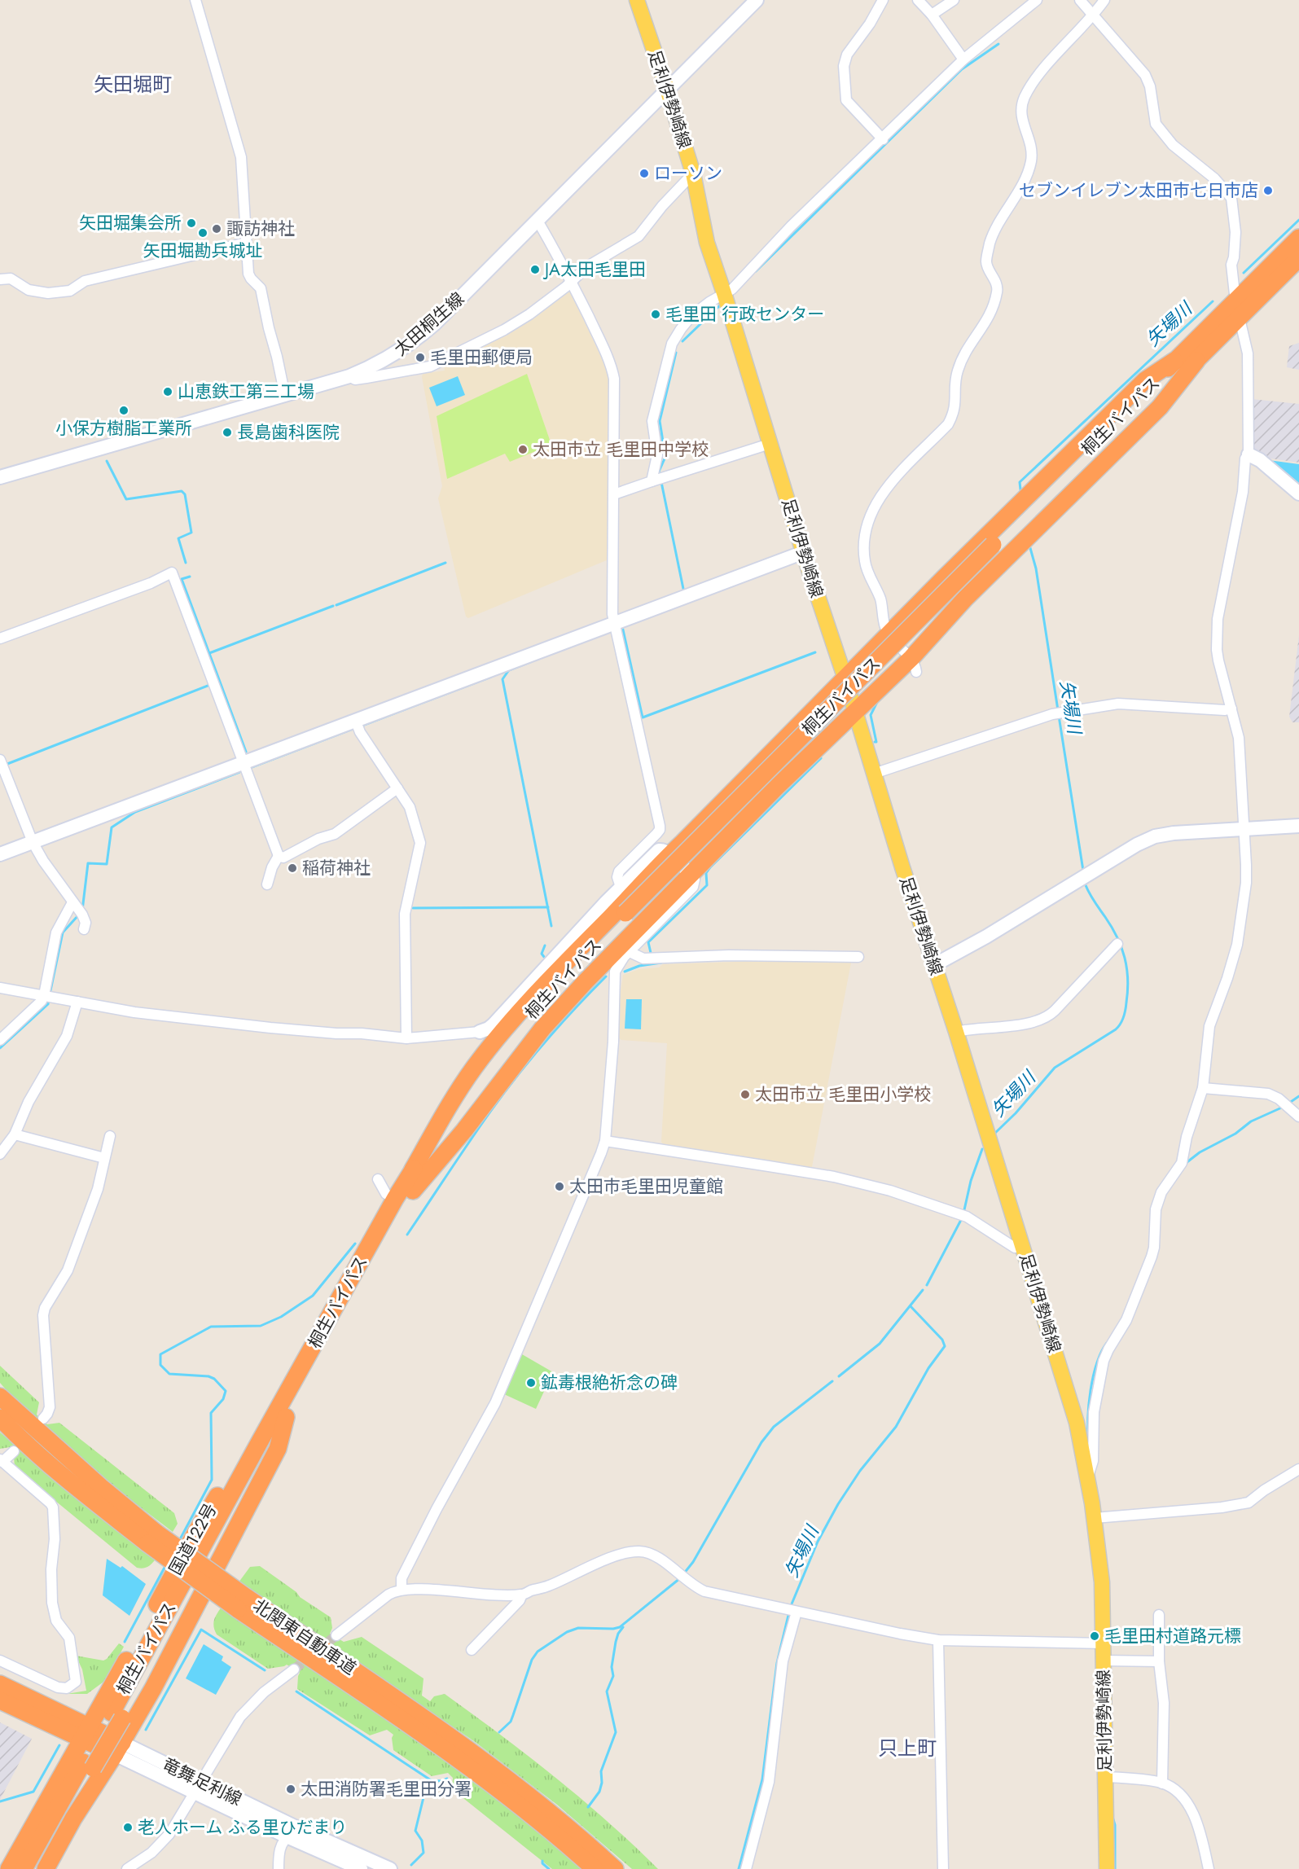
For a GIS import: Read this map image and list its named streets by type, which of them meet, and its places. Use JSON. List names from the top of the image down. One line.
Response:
{"streets":{"highway":["桐生バイパス","国道122号","北関東自動車道"],"main road":["足利伊勢崎線"],"street":["太田桐生線","竜舞足利線"]},"crossings":[["足利伊勢崎線","太田桐生線"],["桐生バイパス","国道122号"]],"districts":["矢田堀町","只上町"],"water":["矢場川"],"places":["ローソン","セブンイレブン太田市七日市店","矢田堀集会所","諏訪神社","矢田堀勘兵城址","JA太田毛里田","毛里田 行政センター","毛里田郵便局","山恵鉄工第三工場","小保方樹脂工業所","長島歯科医院","太田市立 毛里田中学校","稲荷神社","太田市立 毛里田小学校","太田市毛里田児童館","鉱毒根絶祈念の碑","毛里田村道路元標","太田消防署毛里田分署","老人ホーム ふる里ひだまり"]}
